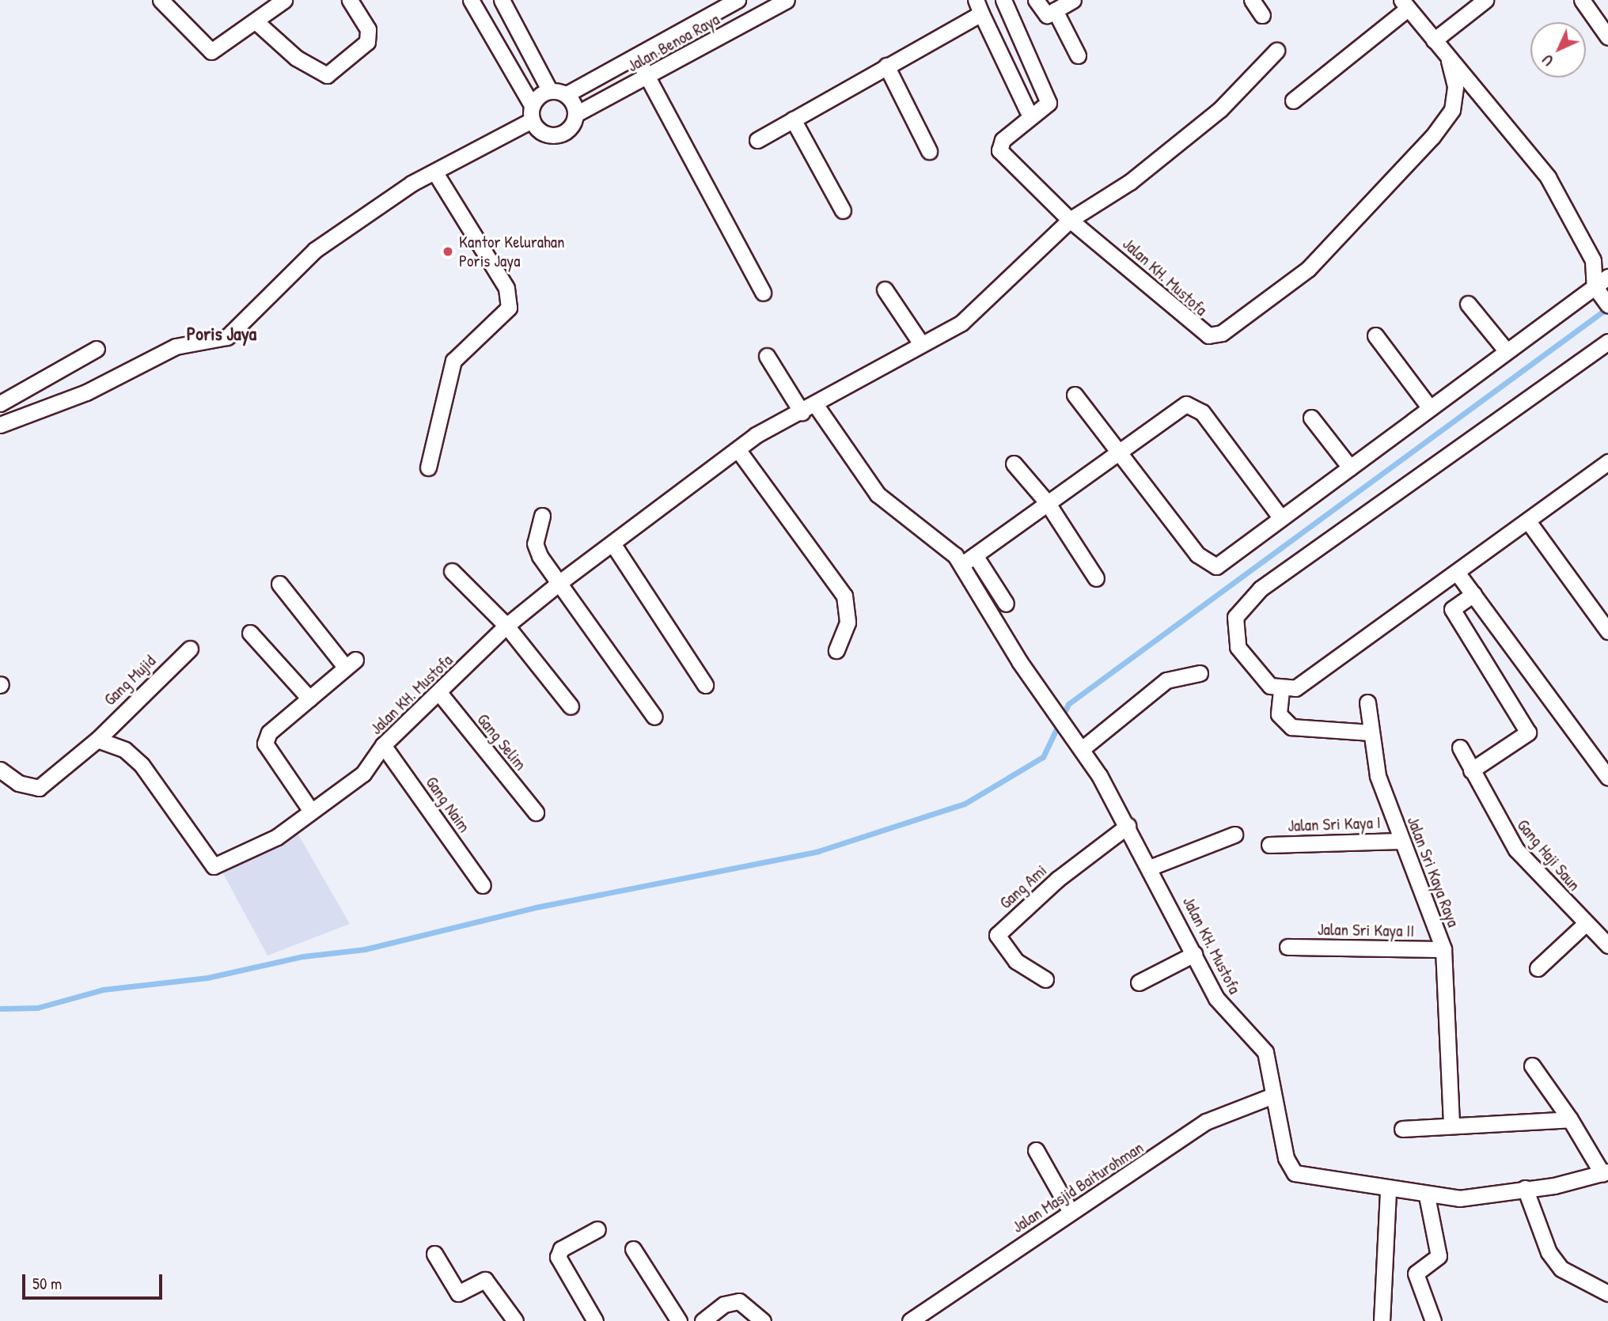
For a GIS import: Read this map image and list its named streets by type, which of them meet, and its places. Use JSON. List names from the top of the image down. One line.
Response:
{"streets":{"street":["Jalan Benoa Raya","Jalan KH. Mustofa","Gang Mujid","Gang Selim","Gang Naim","Jalan Sri Kaya I","Gang Haji Saun","Jalan Sri Kaya Raya","Gang Ami","Jalan Sri Kaya II","Jalan Masjid Baiturohman"]},"crossings":[["Jalan KH. Mustofa","Gang Mujid"],["Jalan KH. Mustofa","Gang Selim"],["Jalan KH. Mustofa","Gang Naim"],["Jalan KH. Mustofa","Gang Ami"],["Jalan KH. Mustofa","Jalan Masjid Baiturohman"],["Jalan Sri Kaya I","Jalan Sri Kaya Raya"],["Jalan Sri Kaya Raya","Jalan Sri Kaya II"]],"districts":["Poris Jaya"],"places":["Kantor Kelurahan Poris Jaya"],"scale_bar":"50 m","north":"bottom left"}
